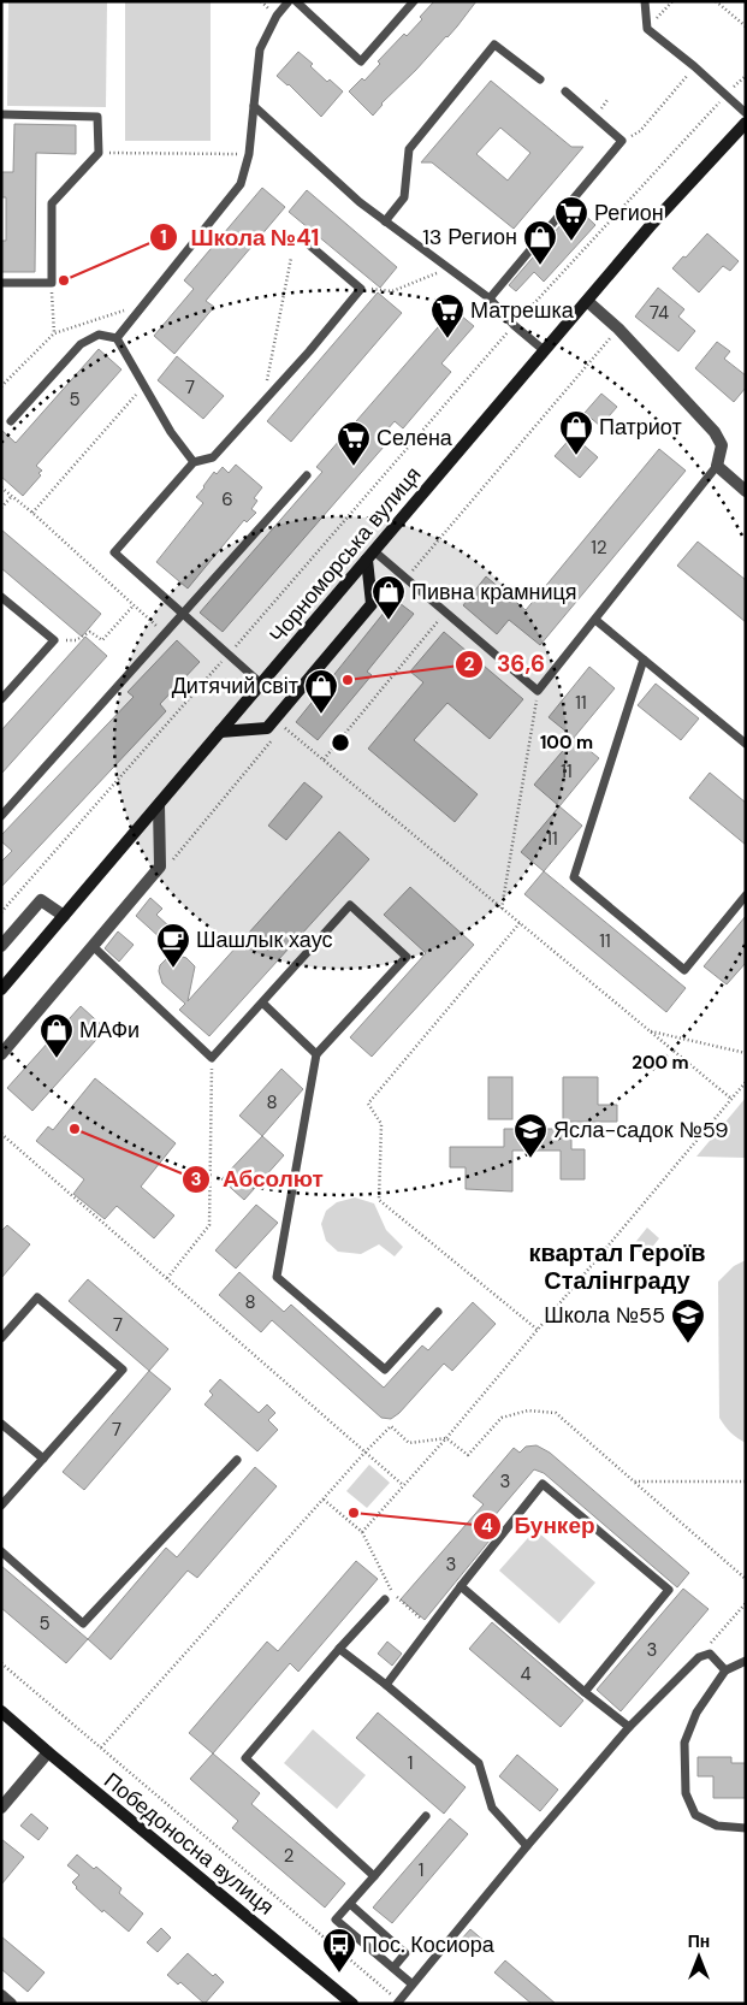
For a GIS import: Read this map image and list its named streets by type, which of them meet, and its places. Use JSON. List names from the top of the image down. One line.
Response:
{"streets":{"street":["Чорноморська вулиця","Победоносна вулиця"]},"districts":["квартал Героїв Сталінграду"],"places":{"supermarket":["Регион","Матрешка","Селена"],"shop":["13 Регион","Патриот","Пивна крамниця","Дитячий світ","МАФи"],"other":["Школа №41","36,6","Абсолют","Бункер"],"cafe":["Шашлык хаус"],"school or university":["Ясла-садок №59","Школа №55"],"bus stop":["Пос. Косиора"]},"house_numbers":["74","7","5","6","12","11","11","11","11","8","8","7","7","3","3","5","3","4","1","2","1"],"north":"top","rings":["100 m","200 m"]}
